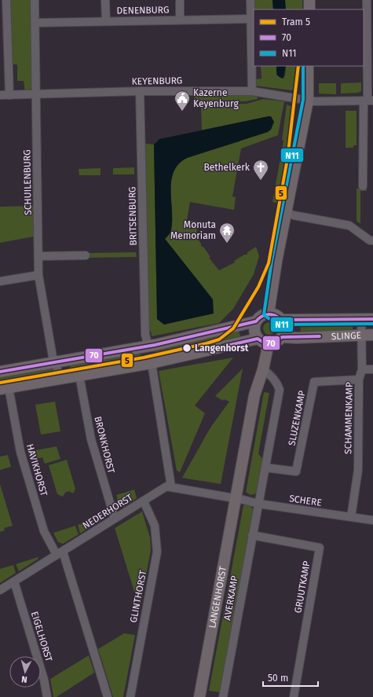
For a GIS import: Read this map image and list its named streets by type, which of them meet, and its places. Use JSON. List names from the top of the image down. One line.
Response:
{"streets":{"main road":["SLINGE","LANGENHORST"],"street":["DENENBURG","KEYENBURG","SCHUILENBURG","BRITSENBURG","SLUZENKAMP","SCHAMMENKAMP","BRONKHORST","HAVIKHORST","SCHERE","NEDERHORST","GRUUTKAMP","GLINTHORST","AVERKAMP","EIGELHORST"]},"crossings":[["DENENBURG","SCHUILENBURG"],["KEYENBURG","SCHUILENBURG"],["KEYENBURG","BRITSENBURG"],["SLINGE","SCHAMMENKAMP"],["SLINGE","LANGENHORST"],["SLUZENKAMP","SCHAMMENKAMP"],["SCHAMMENKAMP","SCHERE"],["BRONKHORST","NEDERHORST"],["HAVIKHORST","NEDERHORST"],["SCHERE","LANGENHORST"],["SCHERE","AVERKAMP"],["NEDERHORST","GLINTHORST"],["NEDERHORST","EIGELHORST"],["GRUUTKAMP","AVERKAMP"]],"places":{"public building":["Kazerne Keyenburg"],"church":["Bethelkerk"],"temple":["Monuta Memoriam"],"other":["Langenhorst"]},"lines":["tram line 5","transit line N11","transit line 70"],"legend":["Tram 5","70","N11"],"scale_bar":"50 m","north":"bottom"}
